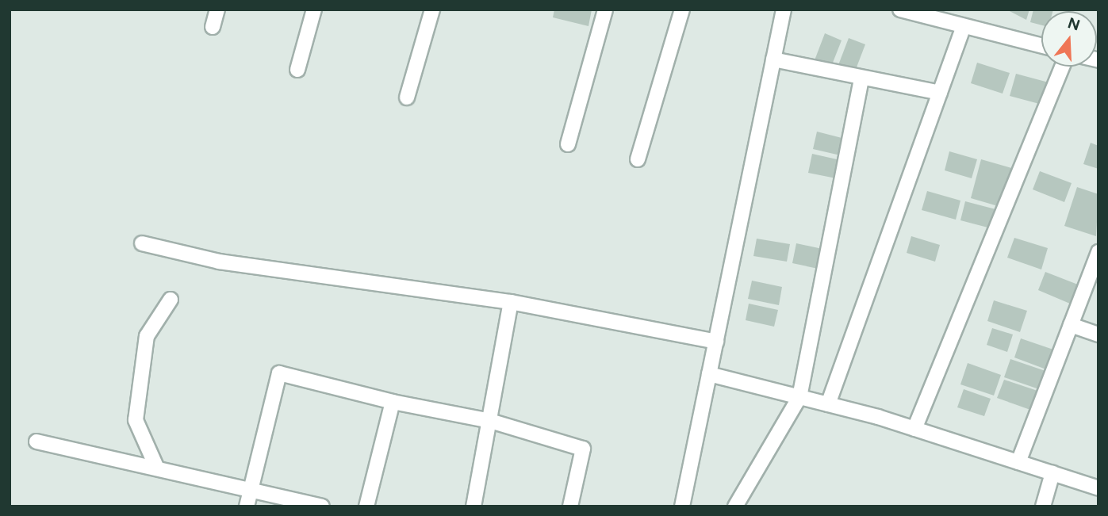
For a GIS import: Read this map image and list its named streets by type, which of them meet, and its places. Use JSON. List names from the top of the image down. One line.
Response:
{"north":"top"}
